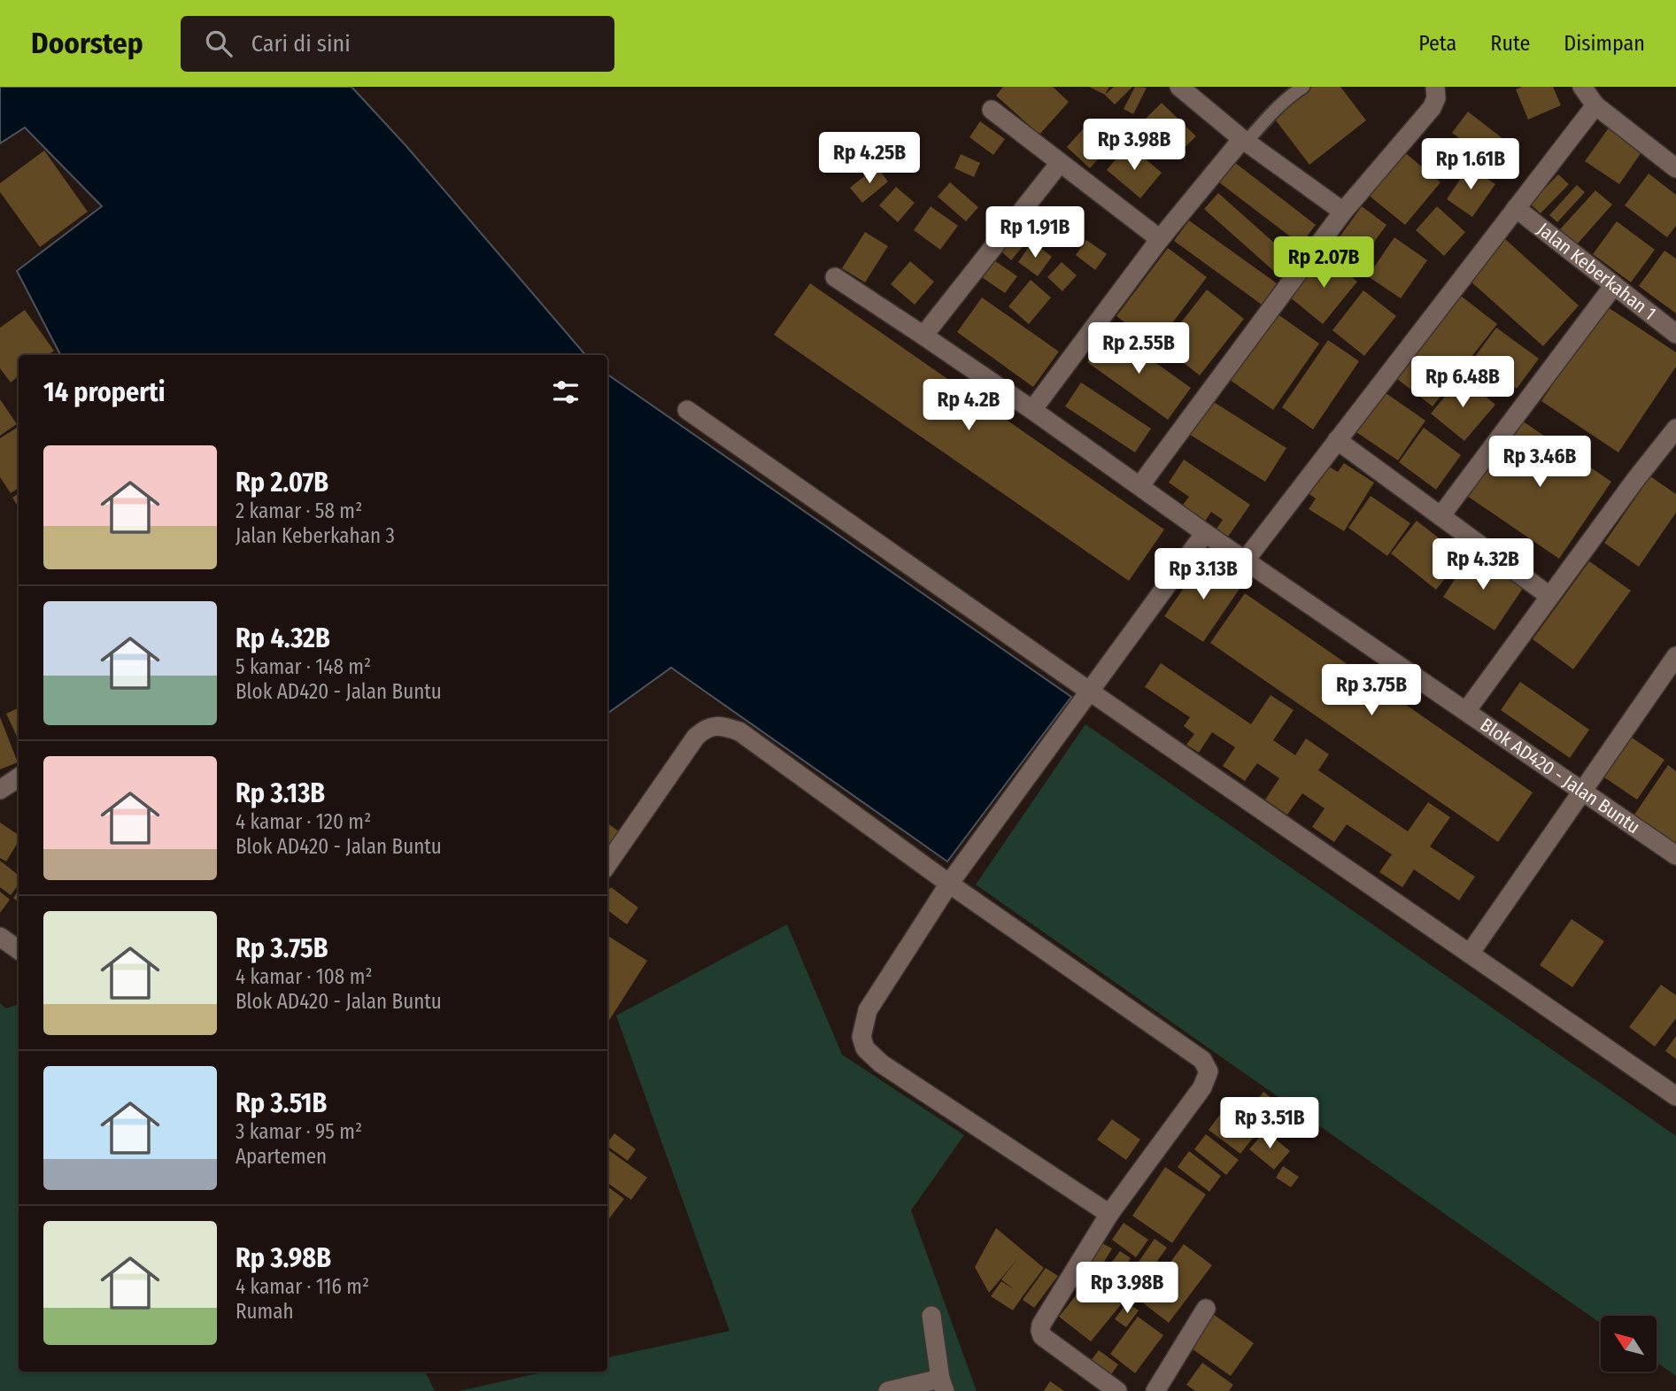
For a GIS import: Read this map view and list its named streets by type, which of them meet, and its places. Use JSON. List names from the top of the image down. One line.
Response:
{"streets":{"street":["Jalan Keberkahan 1","Blok AD420 - Jalan Buntu"]},"north":"top left","page":{"header":"Doorstep","search":"Cari di sini","nav":["Peta","Rute","Disimpan"],"price":["Rp 3.98B","Rp 4.25B","Rp 1.61B","Rp 1.91B","Rp 2.07B","Rp 2.55B","Rp 6.48B","Rp 4.2B","Rp 3.46B","Rp 4.32B","Rp 3.13B","Rp 3.75B","Rp 3.51B","Rp 3.98B"],"heading":"14 properti","list":[{"name":"Rp 2.07B","note":"2 kamar · 58 m² · Jalan Keberkahan 3"},{"name":"Rp 4.32B","note":"5 kamar · 148 m² · Blok AD420 - Jalan Buntu"},{"name":"Rp 3.13B","note":"4 kamar · 120 m² · Blok AD420 - Jalan Buntu"},{"name":"Rp 3.75B","note":"4 kamar · 108 m² · Blok AD420 - Jalan Buntu"},{"name":"Rp 3.51B","note":"3 kamar · 95 m² · Apartemen"},{"name":"Rp 3.98B","note":"4 kamar · 116 m² · Rumah"}]}}
